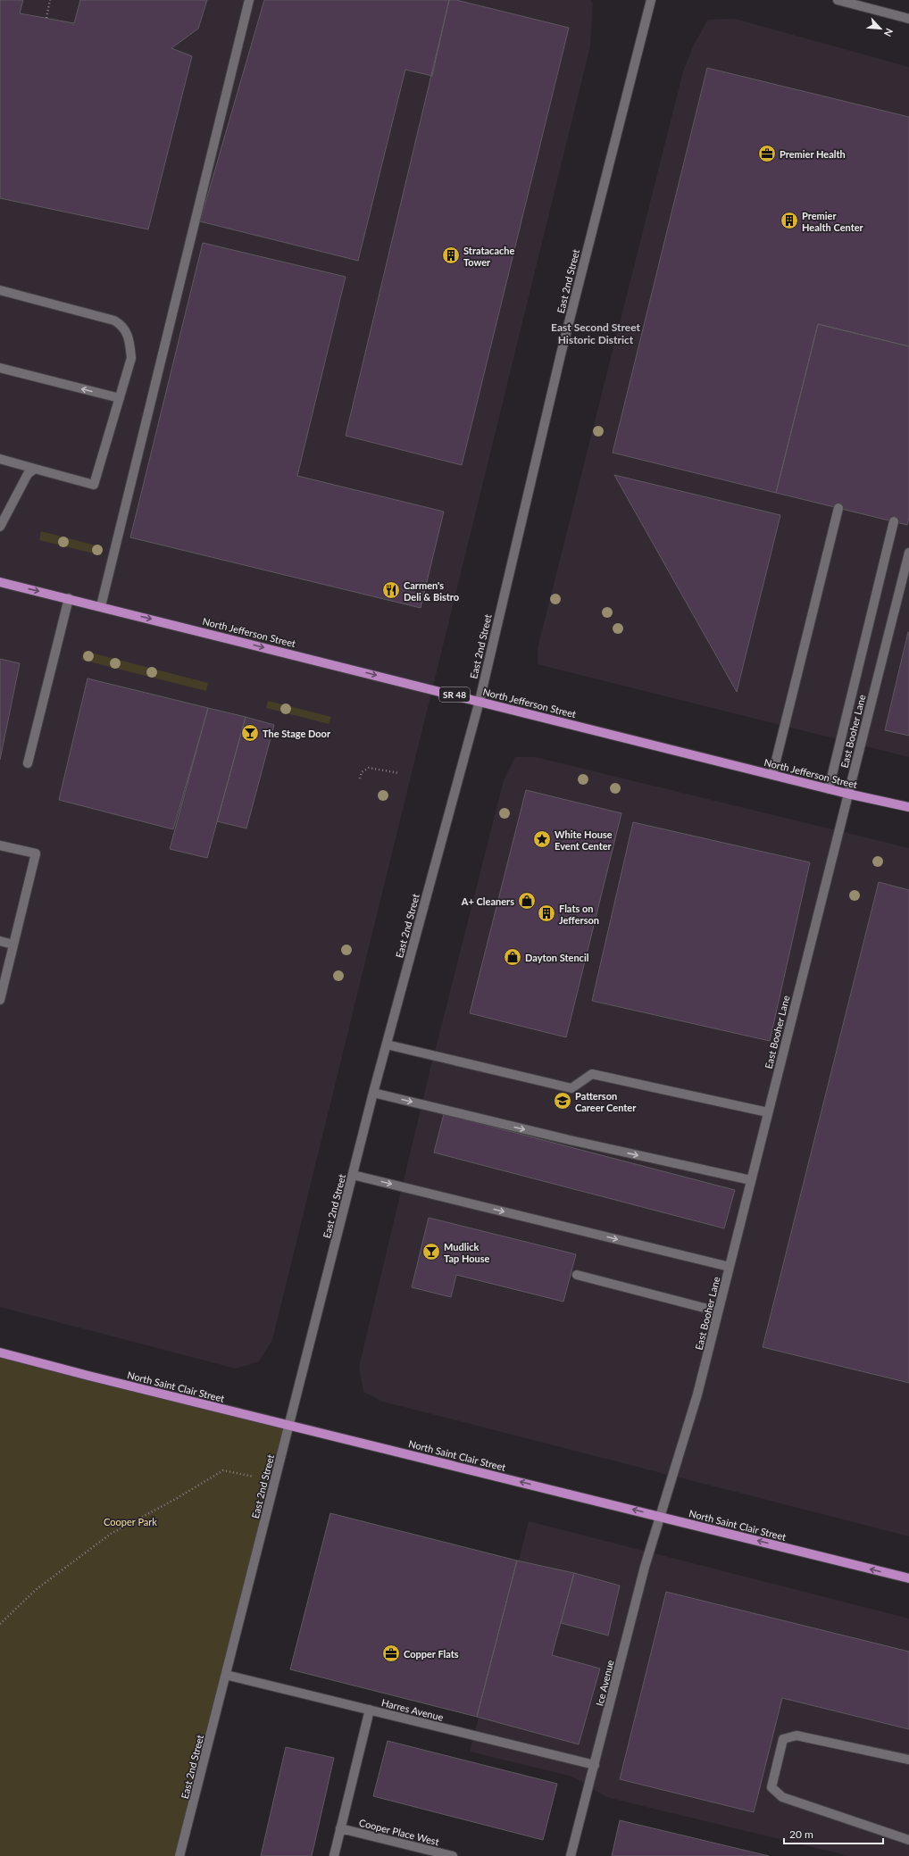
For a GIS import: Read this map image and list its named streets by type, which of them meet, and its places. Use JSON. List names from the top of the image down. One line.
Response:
{"streets":{"main road":["North Jefferson Street","SR 48","North Saint Clair Street"],"street":["East 2nd Street","East Booher Lane","Ice Avenue","Harres Avenue","Cooper Place West"]},"crossings":[["East 2nd Street","North Jefferson Street"],["East 2nd Street","North Saint Clair Street"],["East 2nd Street","Harres Avenue"],["North Jefferson Street","East Booher Lane"],["East Booher Lane","North Saint Clair Street"],["East Booher Lane","Ice Avenue"],["North Saint Clair Street","Ice Avenue"],["Ice Avenue","Harres Avenue"]],"one_way":["North Jefferson Street","North Saint Clair Street"],"districts":["East Second Street Historic District"],"parks":["Cooper Park"],"places":{"office":["Premier Health","Copper Flats"],"building":["Premier Health Center","Stratacache Tower","Flats on Jefferson"],"restaurant":["Carmen's Deli & Bistro"],"bar":["The Stage Door","Mudlick Tap House"],"place":["White House Event Center"],"shop":["A+ Cleaners","Dayton Stencil"],"school or university":["Patterson Career Center"]},"scale_bar":"20 m","north":"bottom right"}
